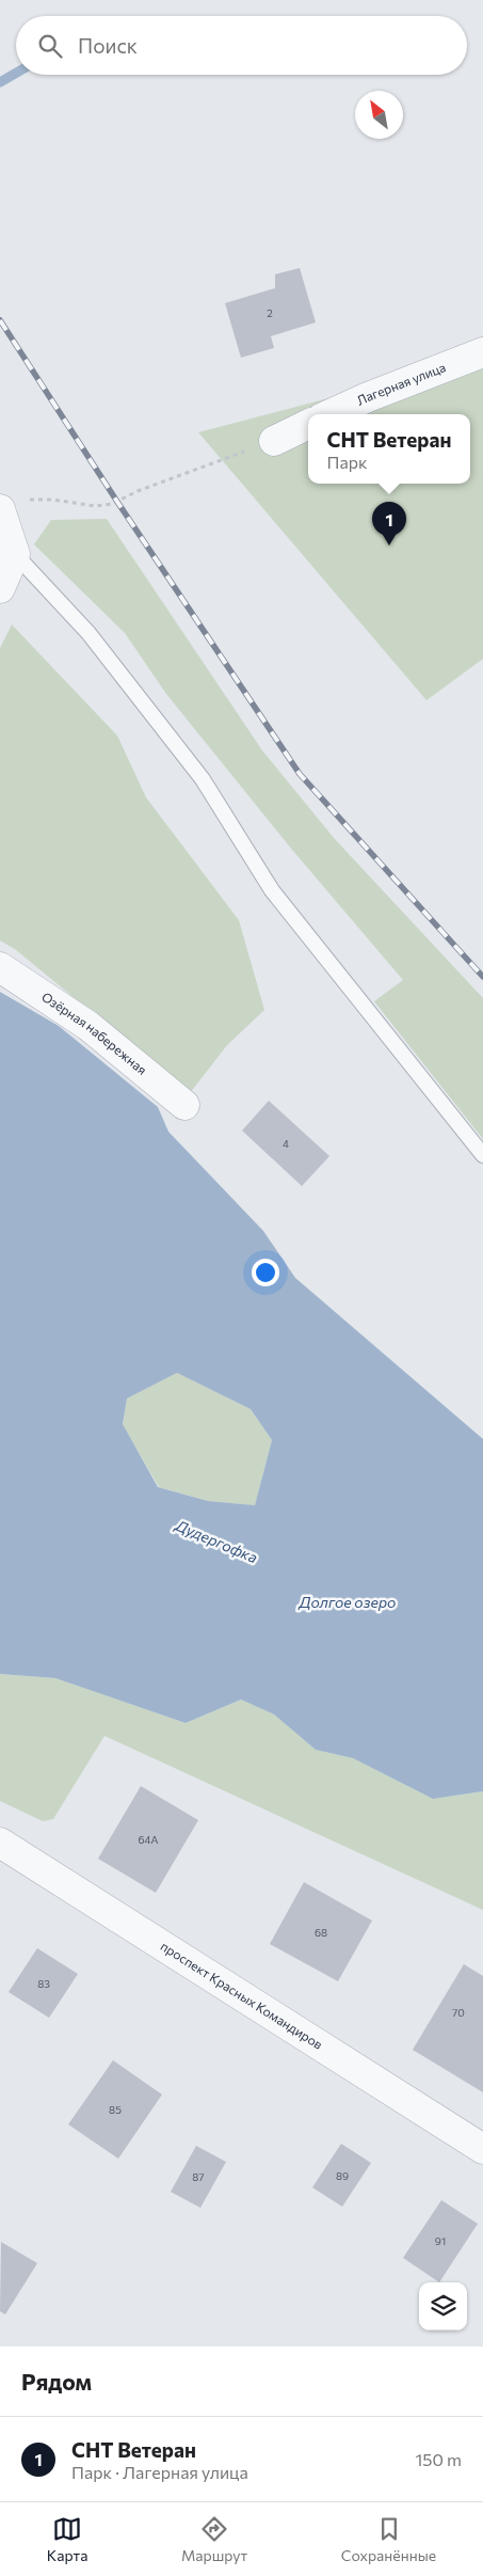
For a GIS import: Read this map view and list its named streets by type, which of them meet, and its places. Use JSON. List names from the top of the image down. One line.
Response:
{"streets":{"street":["Лагерная улица","Озёрная набережная","проспект Красных Командиров"]},"water":["Дудергофка","Долгое озеро"],"house_numbers":["2","4","64А","68","83","70","85","89","87","91"],"north":"top left","page":{"search":"Поиск","popup":["СНТ Ветеран","Парк"],"pins":"1","heading":"Рядом","list":[{"mark":"1","name":"СНТ Ветеран","note":"Парк · Лагерная улица","value":"150 m"}],"nav":["Карта","Маршрут","Сохранённые"]}}
